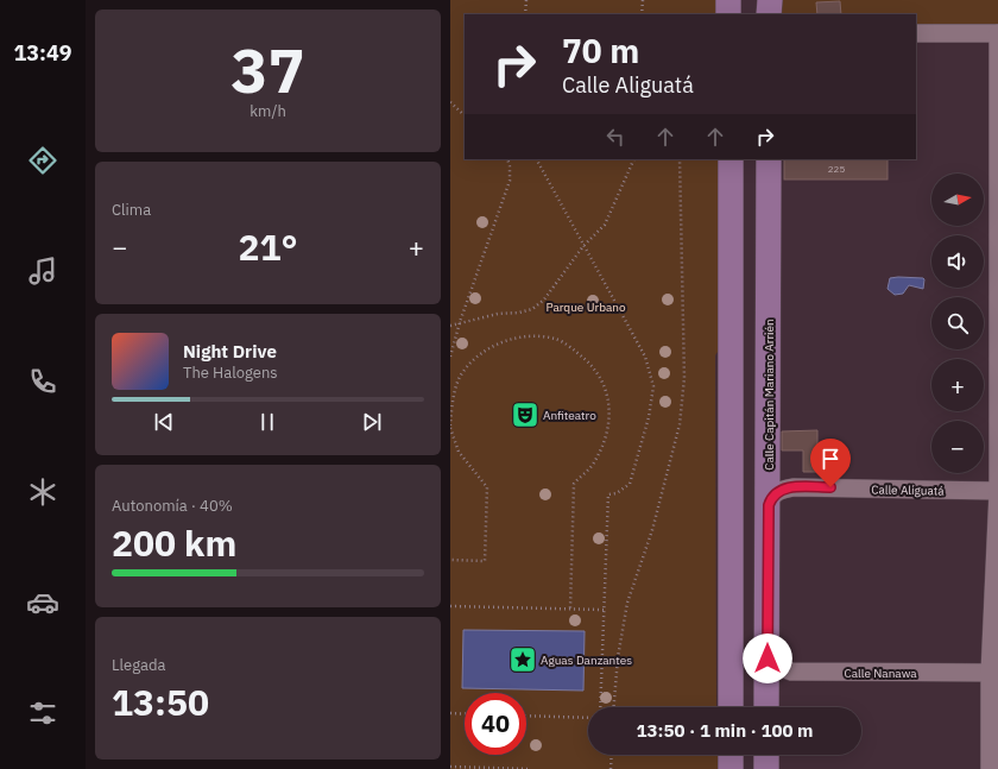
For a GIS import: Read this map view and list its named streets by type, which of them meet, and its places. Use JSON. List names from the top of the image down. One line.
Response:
{"streets":{"street":["Calle Capitán Mariano Arrién","Calle Aliguatá","Calle Nanawa"]},"crossings":[["Calle Capitán Mariano Arrién","Calle Aliguatá"],["Calle Capitán Mariano Arrién","Calle Nanawa"]],"parks":["Parque Urbano"],"places":{"theatre":["Anfiteatro"],"place":["Aguas Danzantes"]},"house_numbers":["225"],"north":"right","page":{"tabs":"13:49","tile":[["37","km/h"],"Clima",["Autonomía · 40%","200 km"],["Llegada","13:50"]],"turn":["70 m","Calle Aliguatá"],"map_buttons":["+","−"],"heat":["−","21°","+"],"song":["Night Drive","The Halogens"],"limit":"40","trip":"13:50 · 1 min · 100 m"}}
